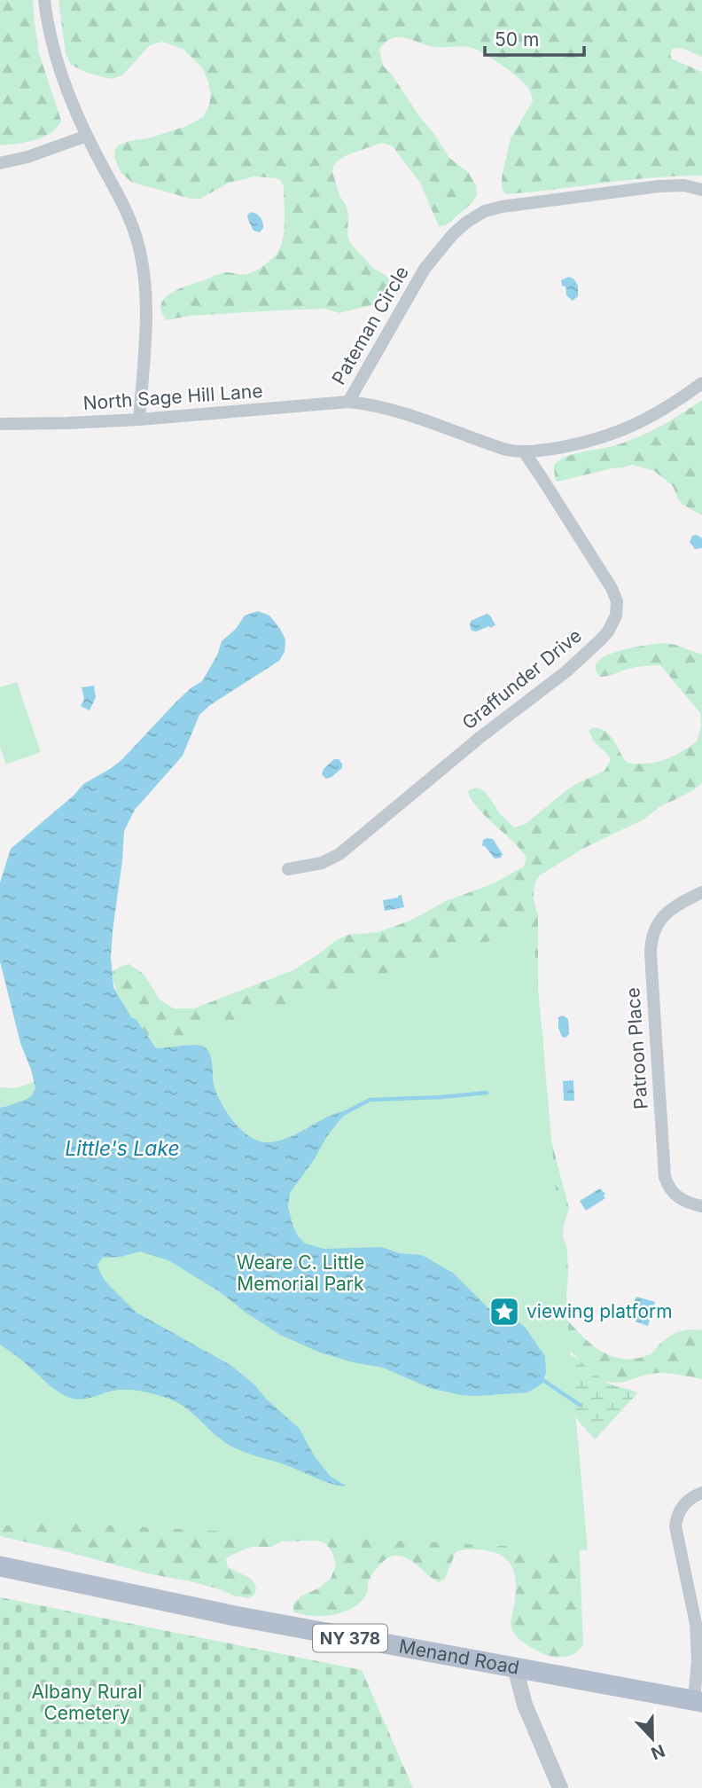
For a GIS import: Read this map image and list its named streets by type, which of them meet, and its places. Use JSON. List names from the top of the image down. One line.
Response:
{"streets":{"main road":["NY 378","Menand Road"],"street":["Pateman Circle","North Sage Hill Lane","Graffunder Drive","Patroon Place"]},"crossings":[["Pateman Circle","North Sage Hill Lane"],["Pateman Circle","Graffunder Drive"]],"water":["Little's Lake"],"parks":["Weare C. Little Memorial Park","Albany Rural Cemetery"],"places":{"place":["viewing platform"]},"scale_bar":"50 m","north":"bottom"}
